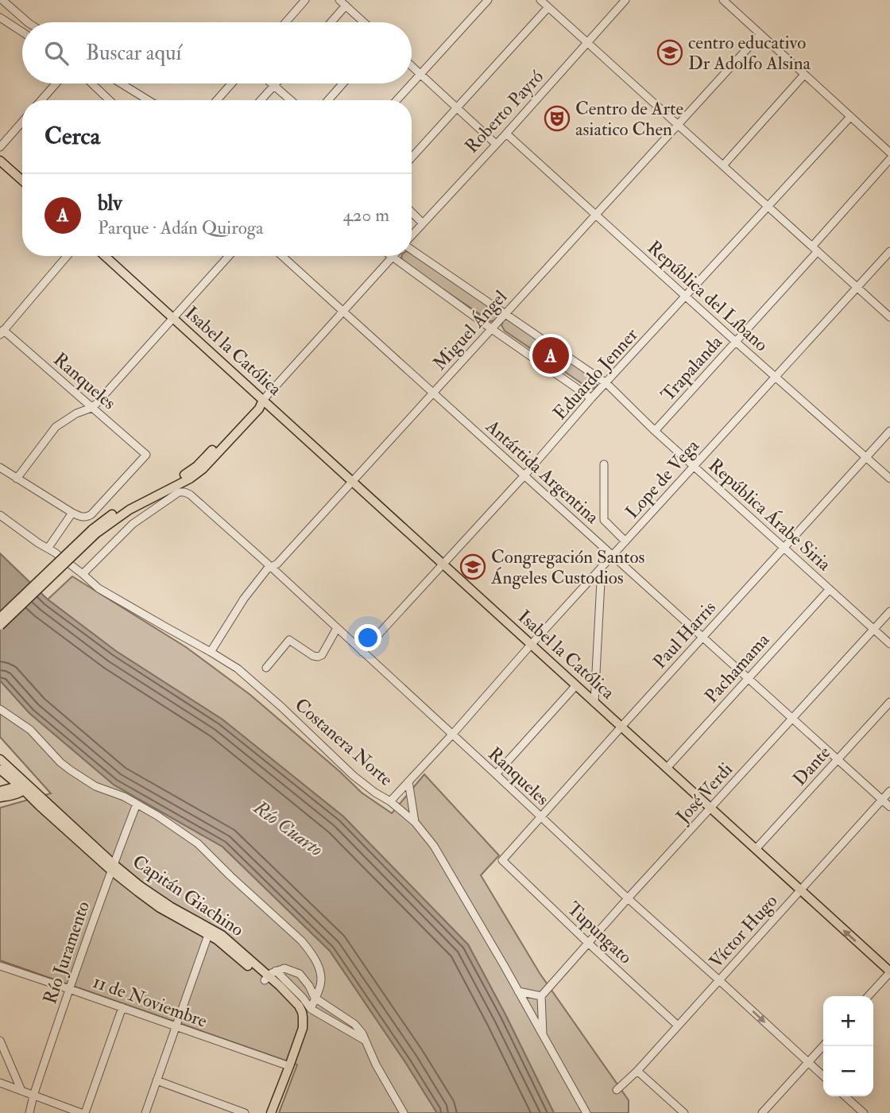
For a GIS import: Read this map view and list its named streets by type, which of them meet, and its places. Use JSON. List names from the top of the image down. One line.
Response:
{"streets":{"main road":["Isabel la Católica","Capitán Giachino"],"street":["Roberto Payró","República del Líbano","Miguel Ángel","Trapalanda","Eduardo Jenner","Ranqueles","Antártida Argentina","Lope de Vega","República Árabe Siria","Paul Harris","Pachamama","Costanera Norte","Dante","José Verdi","Víctor Hugo","Tupungato","Río Juramento","11 de Noviembre"]},"crossings":[["Roberto Payró","República del Líbano"],["República del Líbano","Miguel Ángel"],["República del Líbano","Trapalanda"],["República del Líbano","Eduardo Jenner"],["República del Líbano","Lope de Vega"],["República del Líbano","Paul Harris"],["Miguel Ángel","Isabel la Católica"],["Miguel Ángel","Ranqueles"],["Miguel Ángel","Antártida Argentina"],["Miguel Ángel","República Árabe Siria"],["Miguel Ángel","Costanera Norte"],["Isabel la Católica","Eduardo Jenner"],["Isabel la Católica","Lope de Vega"],["Isabel la Católica","Paul Harris"],["Isabel la Católica","Pachamama"],["Isabel la Católica","Dante"],["Isabel la Católica","José Verdi"],["Isabel la Católica","Víctor Hugo"],["Trapalanda","República Árabe Siria"],["Eduardo Jenner","Ranqueles"],["Eduardo Jenner","Antártida Argentina"],["Eduardo Jenner","República Árabe Siria"],["Ranqueles","Lope de Vega"],["Ranqueles","Paul Harris"],["Ranqueles","Costanera Norte"],["Ranqueles","José Verdi"],["Ranqueles","Víctor Hugo"],["Antártida Argentina","Lope de Vega"],["Antártida Argentina","Paul Harris"],["Antártida Argentina","Pachamama"],["Antártida Argentina","Dante"],["Antártida Argentina","José Verdi"],["Antártida Argentina","Víctor Hugo"],["Lope de Vega","República Árabe Siria"],["Lope de Vega","Costanera Norte"],["República Árabe Siria","Paul Harris"],["República Árabe Siria","Pachamama"],["República Árabe Siria","José Verdi"],["Paul Harris","Tupungato"],["José Verdi","Tupungato"],["Capitán Giachino","Río Juramento"],["Capitán Giachino","11 de Noviembre"],["Víctor Hugo","Tupungato"],["Río Juramento","11 de Noviembre"]],"water":["Río Cuarto"],"places":{"school or university":["centro educativo Dr Adolfo Alsina","Congregación Santos Ángeles Custodios"],"theatre":["Centro de Arte asiatico Chen"]},"page":{"search":"Buscar aquí","heading":"Cerca","list":[{"mark":"A","name":"blv","note":"Parque · Adán Quiroga","value":"420 m"}],"pins":"A","map_buttons":["+","−"]}}
